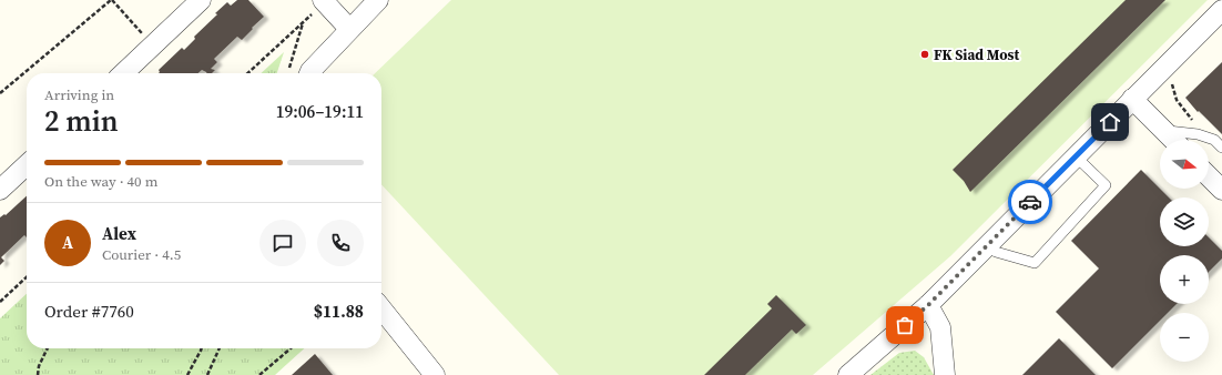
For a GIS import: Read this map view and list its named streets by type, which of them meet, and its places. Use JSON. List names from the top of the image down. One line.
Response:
{"places":["FK Siad Most"],"north":"right","page":{"heading":["2 min","Arriving in","19:06–19:11"],"panel":["Alex","Courier · 4.5","Order #7760","$11.88"],"map_buttons":["+","−"],"bar":"On the way · 40 m","round":"A"}}
